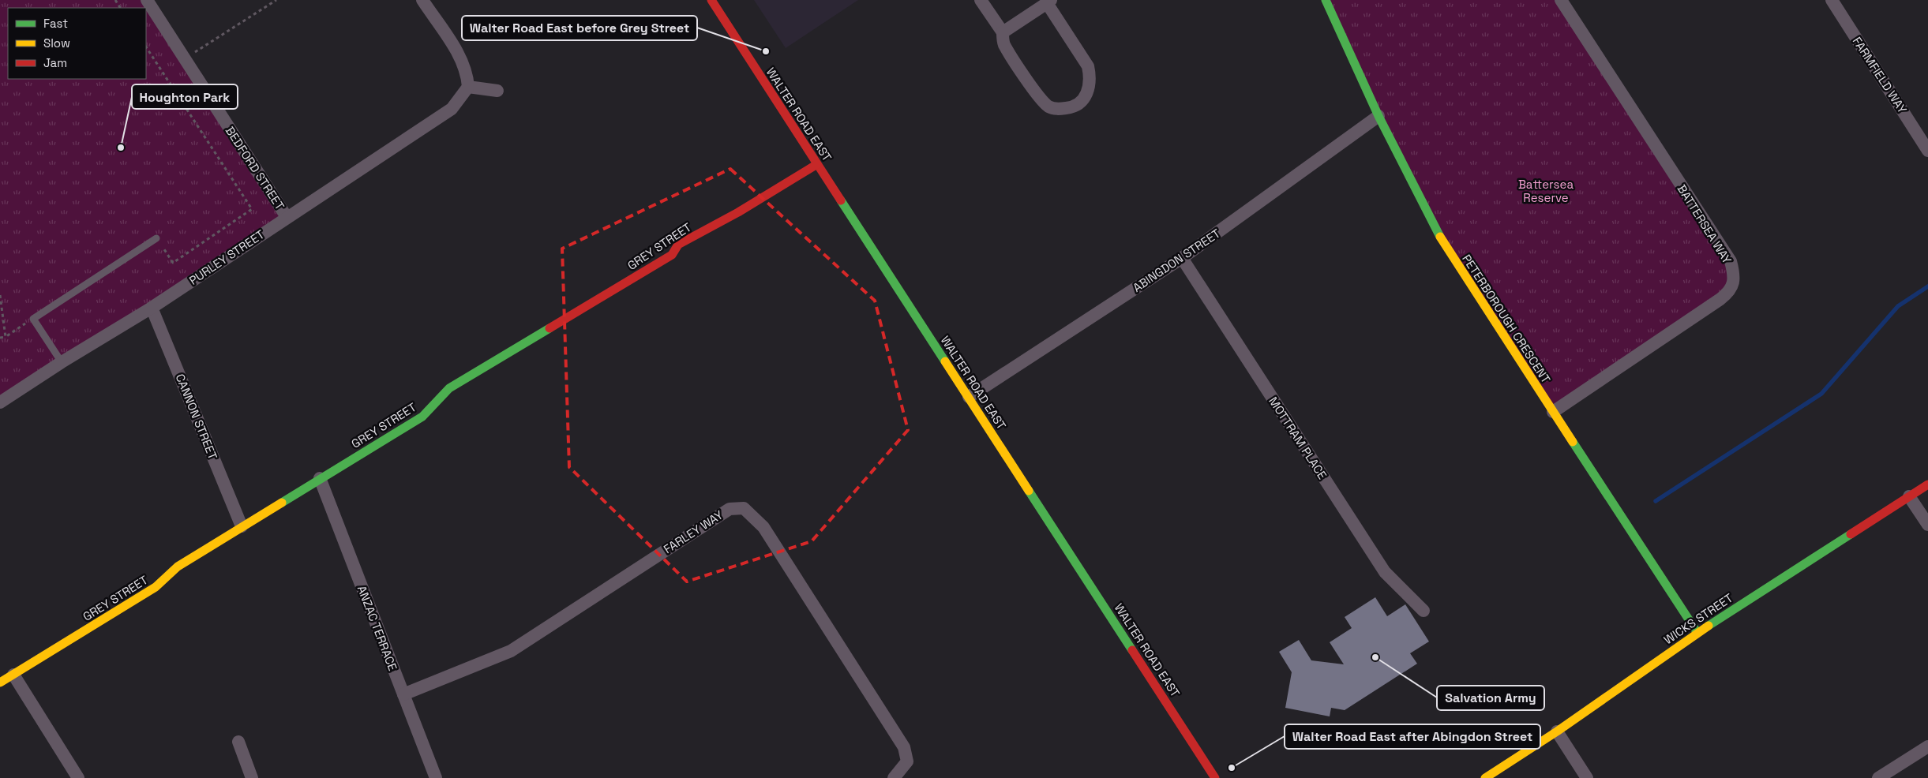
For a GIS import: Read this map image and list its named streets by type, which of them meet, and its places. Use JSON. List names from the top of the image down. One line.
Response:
{"streets":{"street":["FARMFIELD WAY","WALTER ROAD EAST","BEDFORD STREET","BATTERSEA WAY","GREY STREET","PURLEY STREET","ABINGDON STREET","PETERBOROUGH CRESCENT","CANNON STREET","MOTTRAM PLACE","FARLEY WAY","WICKS STREET","ANZAC TERRACE"]},"crossings":[["WALTER ROAD EAST","GREY STREET"],["WALTER ROAD EAST","ABINGDON STREET"],["BEDFORD STREET","PURLEY STREET"],["BATTERSEA WAY","PETERBOROUGH CRESCENT"],["GREY STREET","CANNON STREET"],["GREY STREET","ANZAC TERRACE"],["PURLEY STREET","CANNON STREET"],["ABINGDON STREET","PETERBOROUGH CRESCENT"],["ABINGDON STREET","MOTTRAM PLACE"],["PETERBOROUGH CRESCENT","WICKS STREET"],["FARLEY WAY","ANZAC TERRACE"]],"parks":["Battersea Reserve"],"places":["Walter Road East before Grey Street","Houghton Park","Salvation Army","Walter Road East after Abingdon Street"],"legend":["Fast","Slow","Jam"]}
